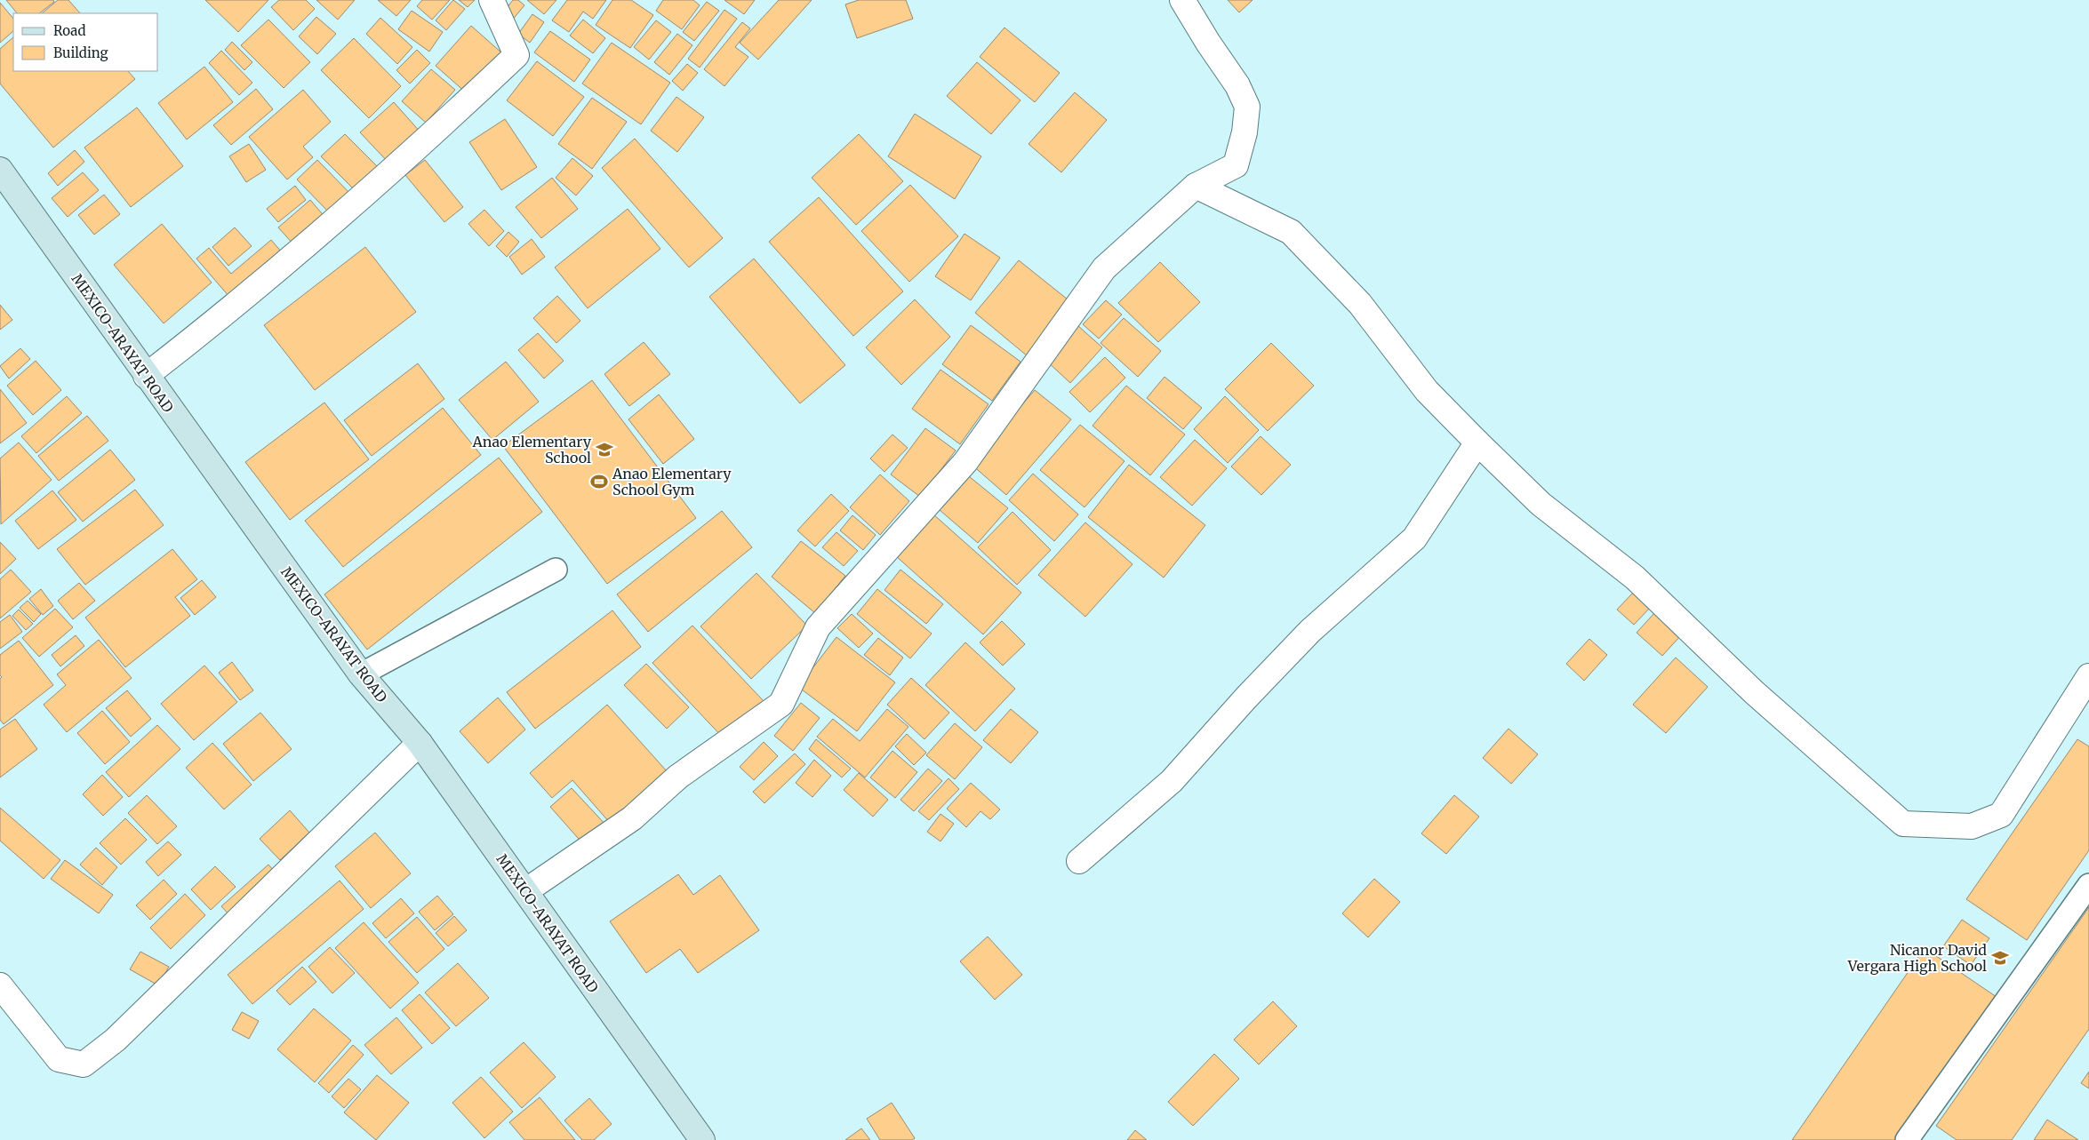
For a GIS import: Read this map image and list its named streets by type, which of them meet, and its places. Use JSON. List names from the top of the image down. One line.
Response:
{"streets":{"main road":["MEXICO-ARAYAT ROAD"]},"places":{"school or university":["Anao Elementary School","Nicanor David Vergara High School"],"sports":["Anao Elementary School Gym"]},"legend":["Road","Building"]}
